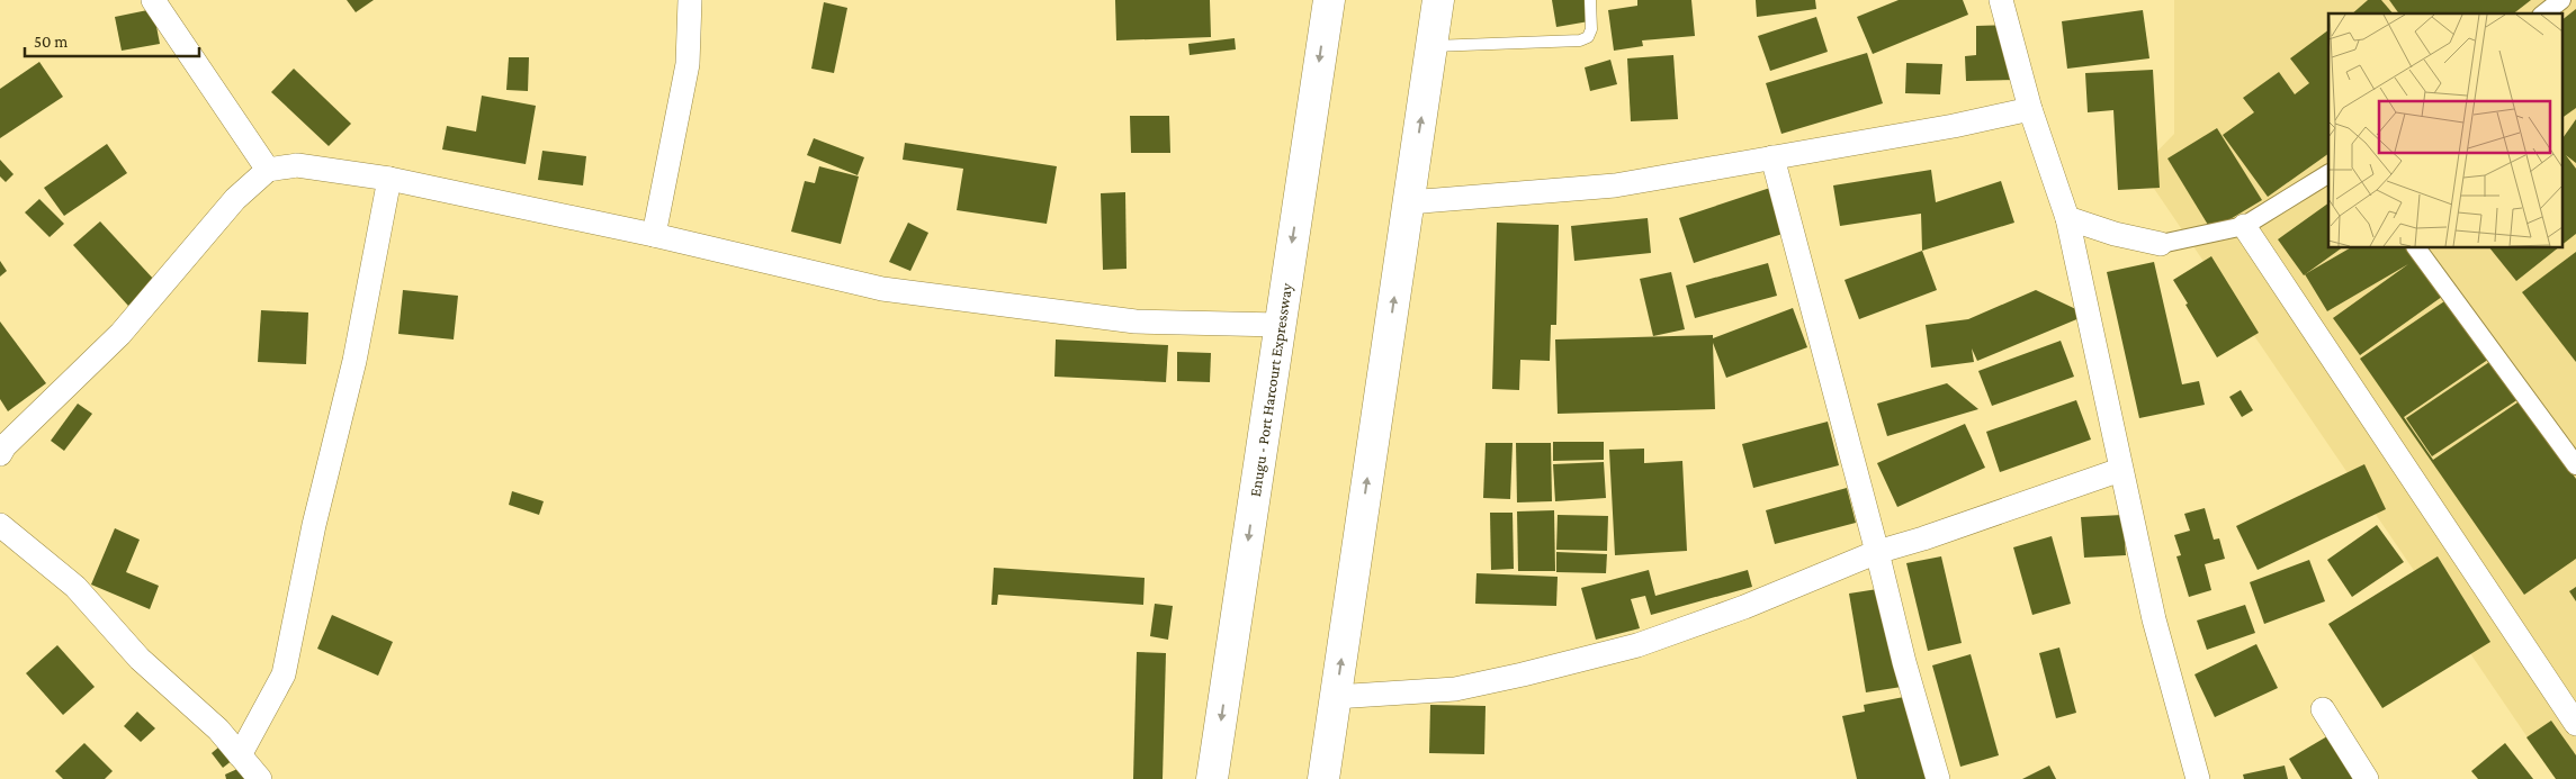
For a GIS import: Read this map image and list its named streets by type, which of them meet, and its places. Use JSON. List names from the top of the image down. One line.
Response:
{"streets":{"highway":["Enugu - Port Harcourt Expressway"]},"scale_bar":"50 m"}
